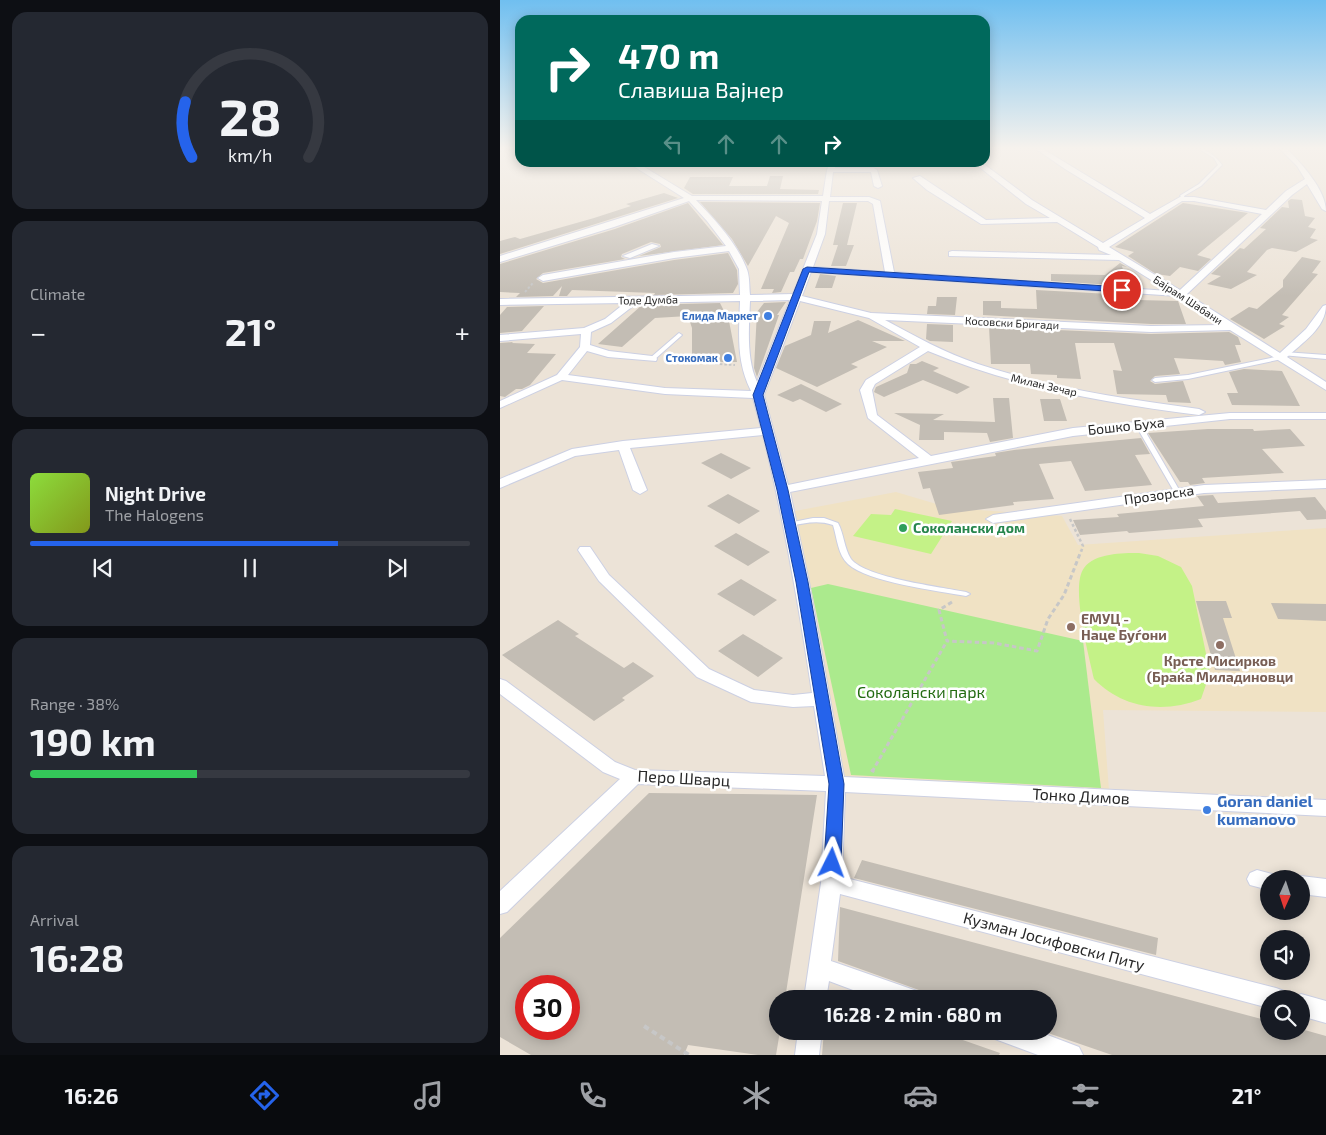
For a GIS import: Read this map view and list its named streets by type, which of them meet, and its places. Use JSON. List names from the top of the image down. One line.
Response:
{"streets":{"street":["Тоде Думба","Бајрам Шабани","Косовски Бригади","Милан Зечар","Бошко Буха","Прозорска","Перо Шварц","Тонко Димов","Кузман Јосифовски Питу"]},"crossings":[["Тоде Думба","Косовски Бригади"],["Бајрам Шабани","Косовски Бригади"],["Косовски Бригади","Милан Зечар"],["Милан Зечар","Бошко Буха"],["Перо Шварц","Тонко Димов"]],"parks":["Соколански парк"],"places":["Елида Маркет","Стокомак","Соколански дом","ЕМУЦ - Наце Буѓони","Крсте Мисирков (Браќа Миладиновци","Goran daniel kumanovo"],"north":"bottom","page":{"turn":["470 m","Славиша Вајнер"],"tile":["Climate",["Range · 38%","190 km"],["Arrival","16:28"]],"heat":["−","21°","+"],"song":["Night Drive","The Halogens"],"limit":"30","trip":"16:28 · 2 min · 680 m","tabs":["16:26","21°"],"gauge":["28","km/h"]}}
